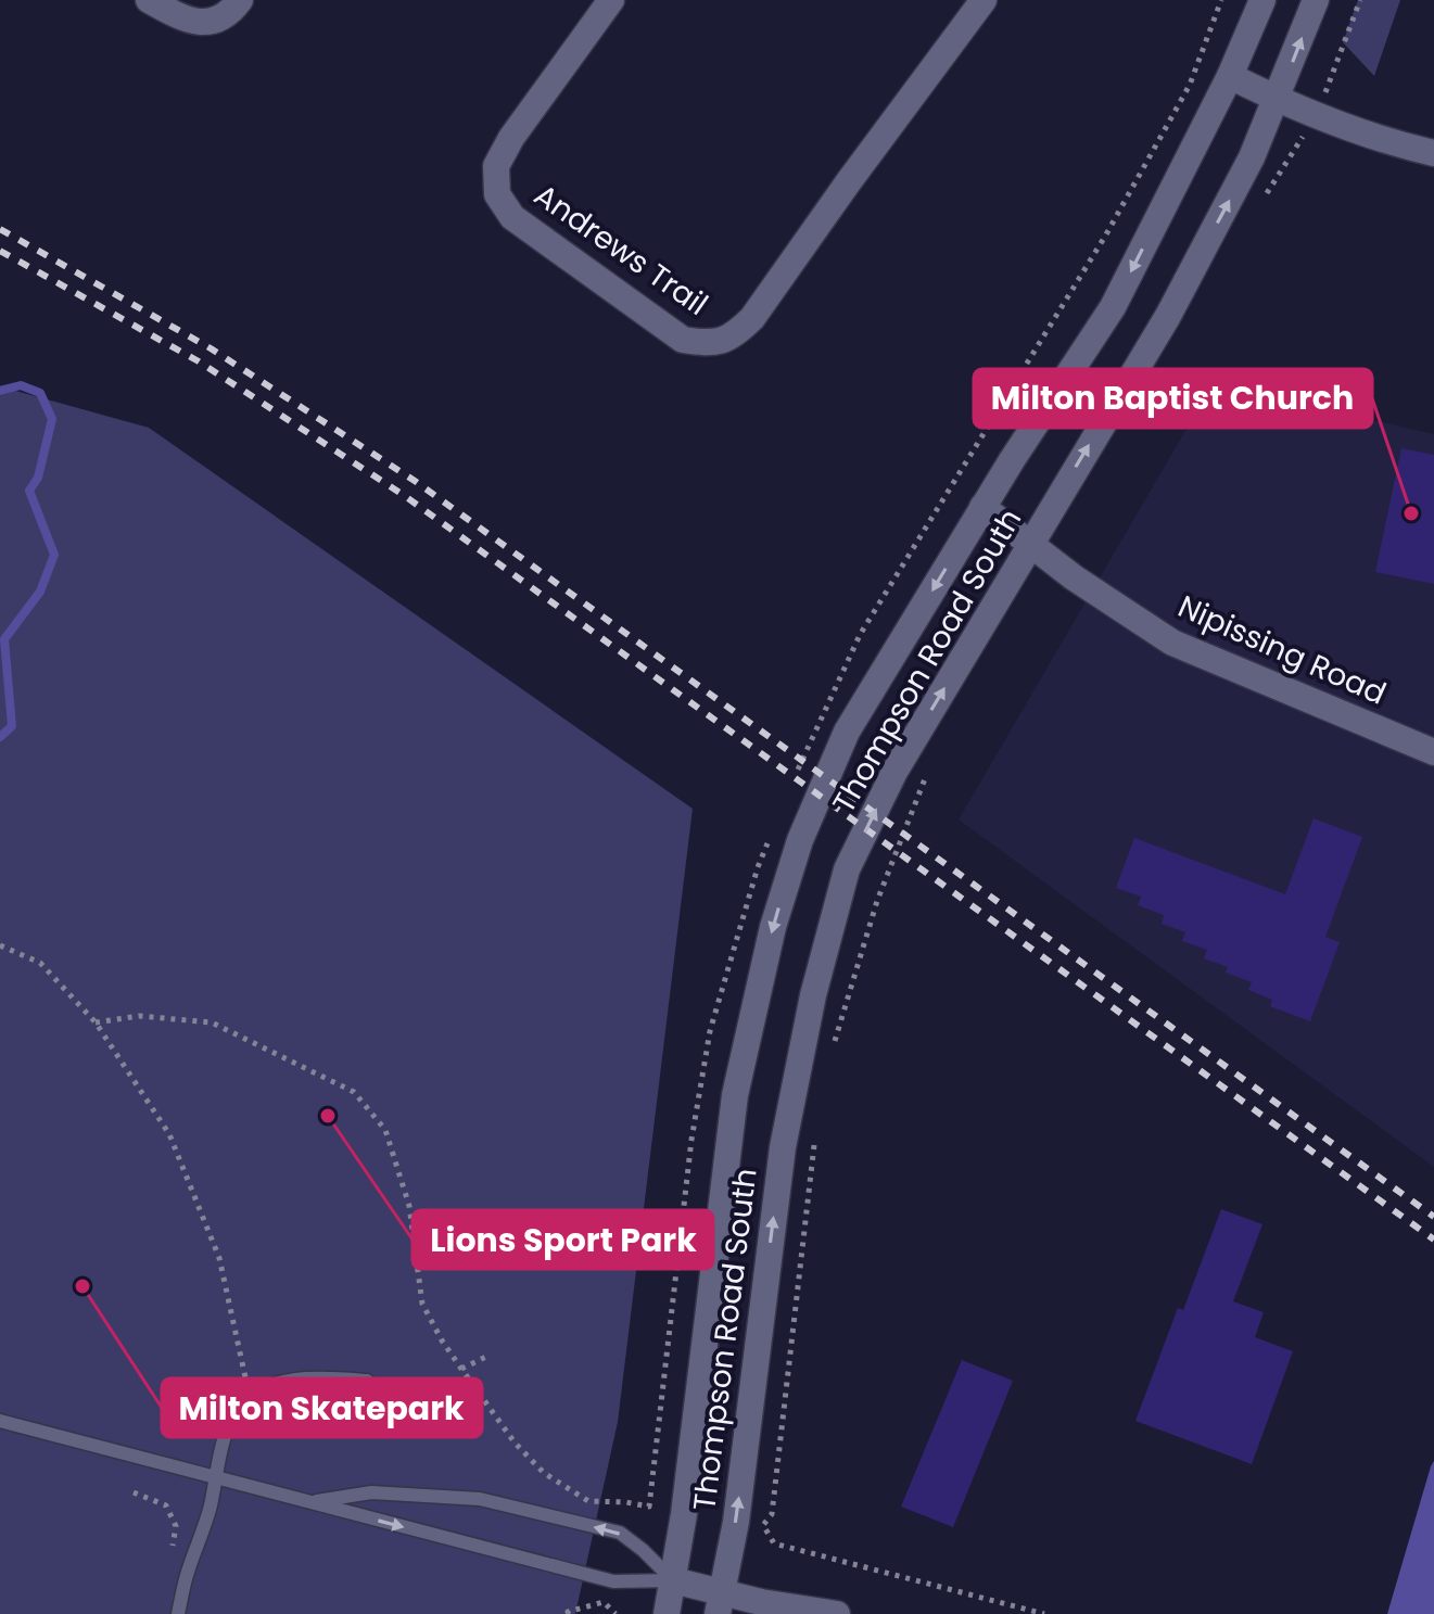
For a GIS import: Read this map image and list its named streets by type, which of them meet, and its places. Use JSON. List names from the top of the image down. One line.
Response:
{"streets":{"main road":["Andrews Trail","Nipissing Road","Thompson Road South"]},"crossings":[["Nipissing Road","Thompson Road South"]],"places":["Milton Baptist Church","Lions Sport Park","Milton Skatepark"]}
